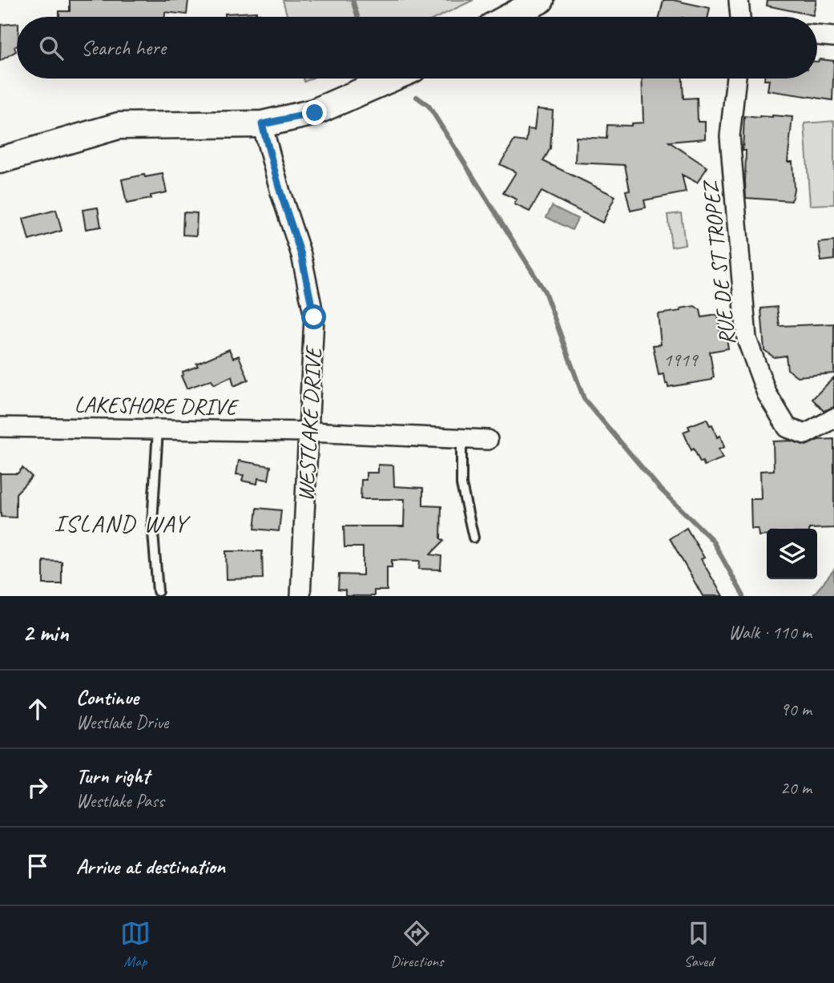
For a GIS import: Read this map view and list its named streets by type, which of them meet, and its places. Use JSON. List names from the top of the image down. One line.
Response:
{"streets":{"street":["RUE DE ST TROPEZ","LAKESHORE DRIVE","WESTLAKE DRIVE"]},"crossings":[["LAKESHORE DRIVE","WESTLAKE DRIVE"]],"districts":["ISLAND WAY"],"house_numbers":["1919"],"page":{"search":"Search here","heading":["2 min","Walk · 110 m"],"list":[["Continue","Westlake Drive","90 m"],["Turn right","Westlake Pass","20 m"],"Arrive at destination"],"nav":["Map","Directions","Saved"]}}
